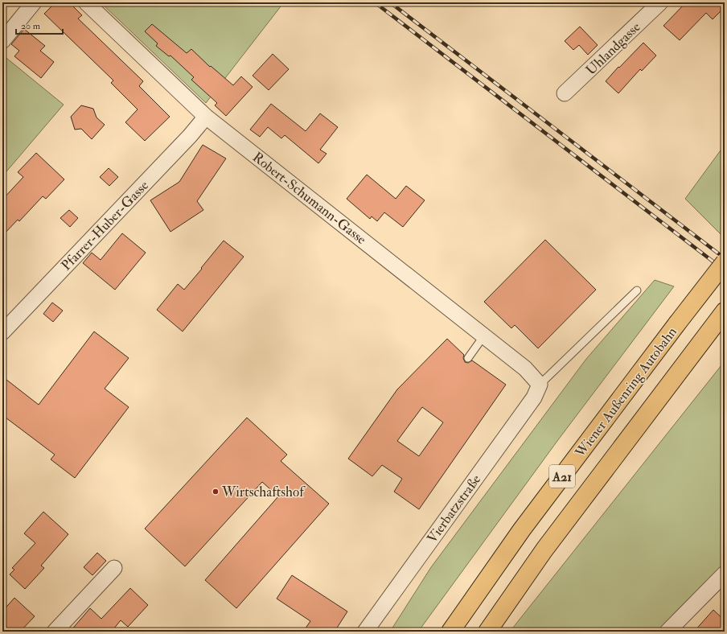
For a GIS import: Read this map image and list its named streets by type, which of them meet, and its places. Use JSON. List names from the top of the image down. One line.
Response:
{"streets":{"highway":["Wiener Außenring Autobahn","A21"],"street":["Uhlandgasse","Robert-Schumann-Gasse","Pfarrer-Huber-Gasse","Vierbatzstraße"]},"crossings":[["Robert-Schumann-Gasse","Pfarrer-Huber-Gasse"],["Robert-Schumann-Gasse","Vierbatzstraße"]],"places":["Wirtschaftshof"],"scale_bar":"20 m"}
